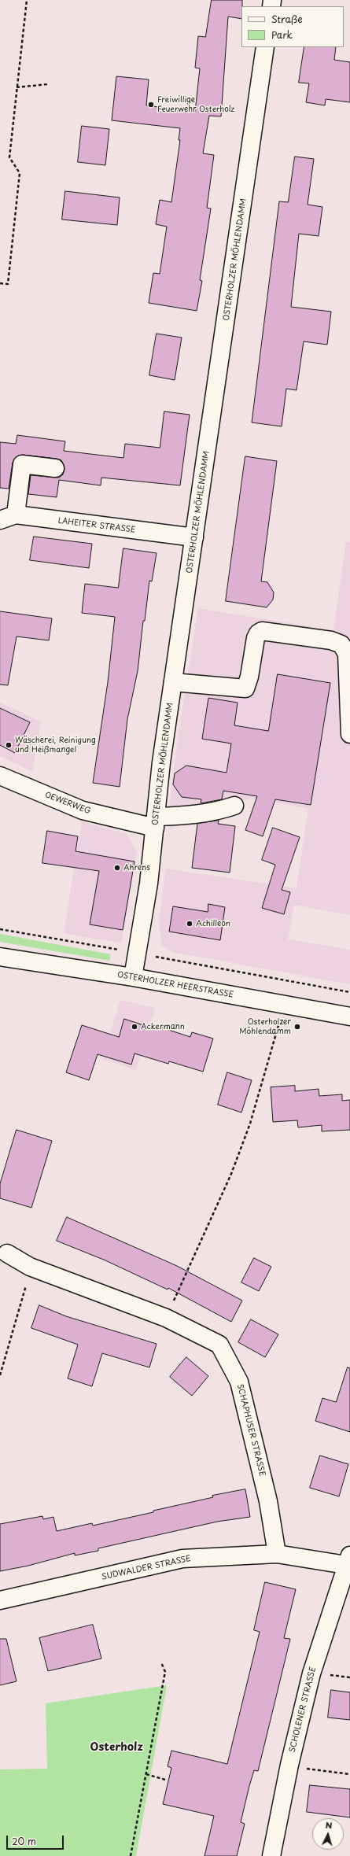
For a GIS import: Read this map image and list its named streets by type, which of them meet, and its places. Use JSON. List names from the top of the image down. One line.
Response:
{"streets":{"street":["OSTERHOLZER MÖHLENDAMM","LAHEITER STRASSE","OEWERWEG","OSTERHOLZER HEERSTRASSE","SCHAPHUSER STRASSE","SUDWALDER STRASSE","SCHOLENER STRASSE"]},"crossings":[["OSTERHOLZER MÖHLENDAMM","LAHEITER STRASSE"],["OSTERHOLZER MÖHLENDAMM","OEWERWEG"],["OSTERHOLZER MÖHLENDAMM","OSTERHOLZER HEERSTRASSE"],["SCHAPHUSER STRASSE","SUDWALDER STRASSE"],["SUDWALDER STRASSE","SCHOLENER STRASSE"]],"districts":["Osterholz"],"places":["Freiwillige Feuerwehr Osterholz","Wäscherei, Reinigung und Heißmangel","Ahrens","Achilleon","Ackermann","Osterholzer Möhlendamm"],"legend":["Straße","Park"],"scale_bar":"20 m","north":"top"}
